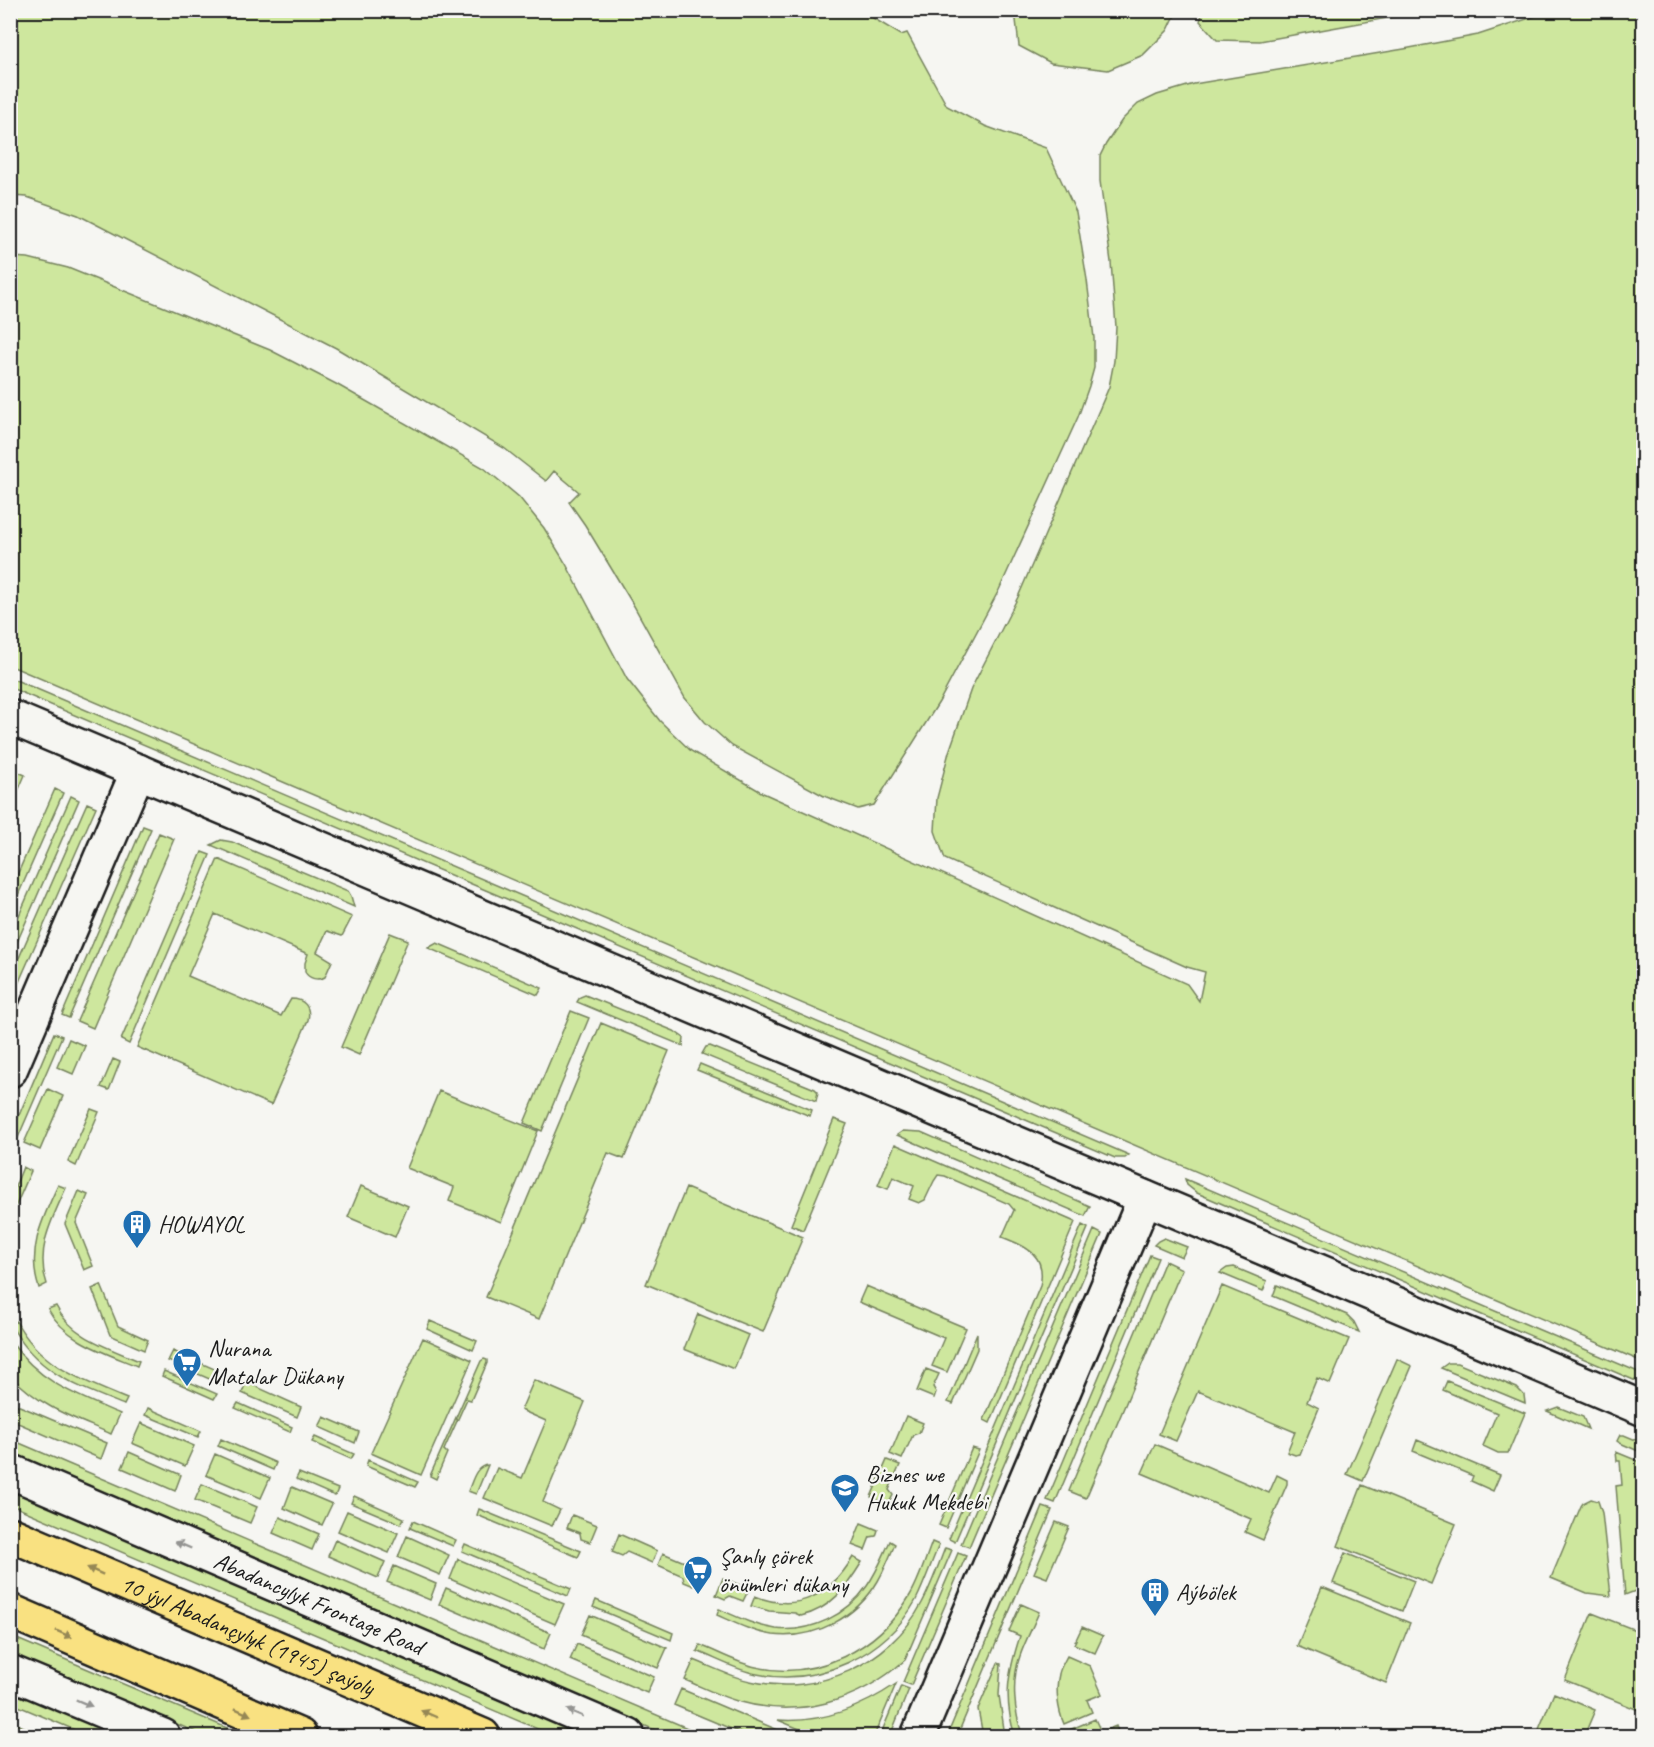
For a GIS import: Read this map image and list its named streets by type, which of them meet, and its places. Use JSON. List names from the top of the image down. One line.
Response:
{"streets":{"main road":["10 ýyl Abadançylyk (1945) şaýoly"],"street":["Abadancylyk Frontage Road"]},"one_way":["Abadancylyk Frontage Road"],"places":{"building":["HOWAYOL","Aýbölek"],"supermarket":["Nurana Matalar Dükany","Şanly çörek önümleri dükany"],"school or university":["Biznes we Hukuk Mekdebi"]}}
